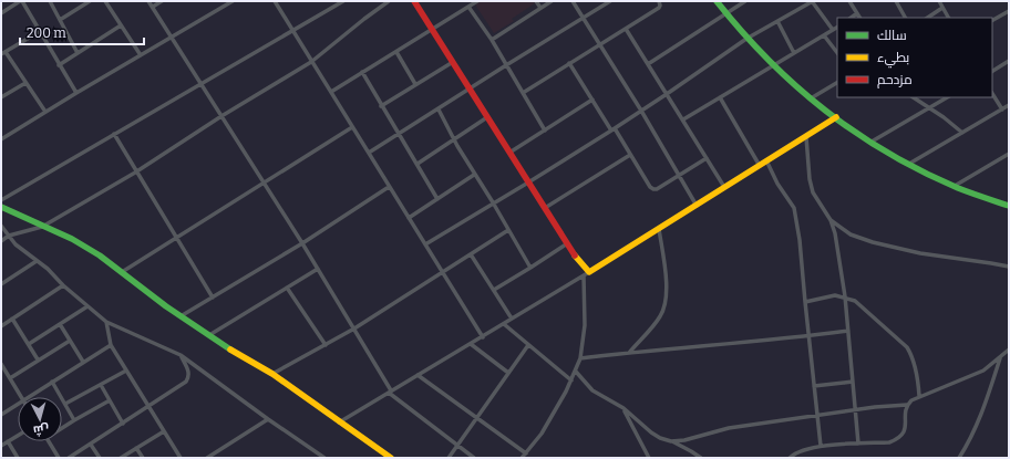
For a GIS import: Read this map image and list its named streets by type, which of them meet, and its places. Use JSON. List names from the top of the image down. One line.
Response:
{"legend":["سالك","بطيء","مزدحم"],"scale_bar":"200 m","north":"bottom"}
